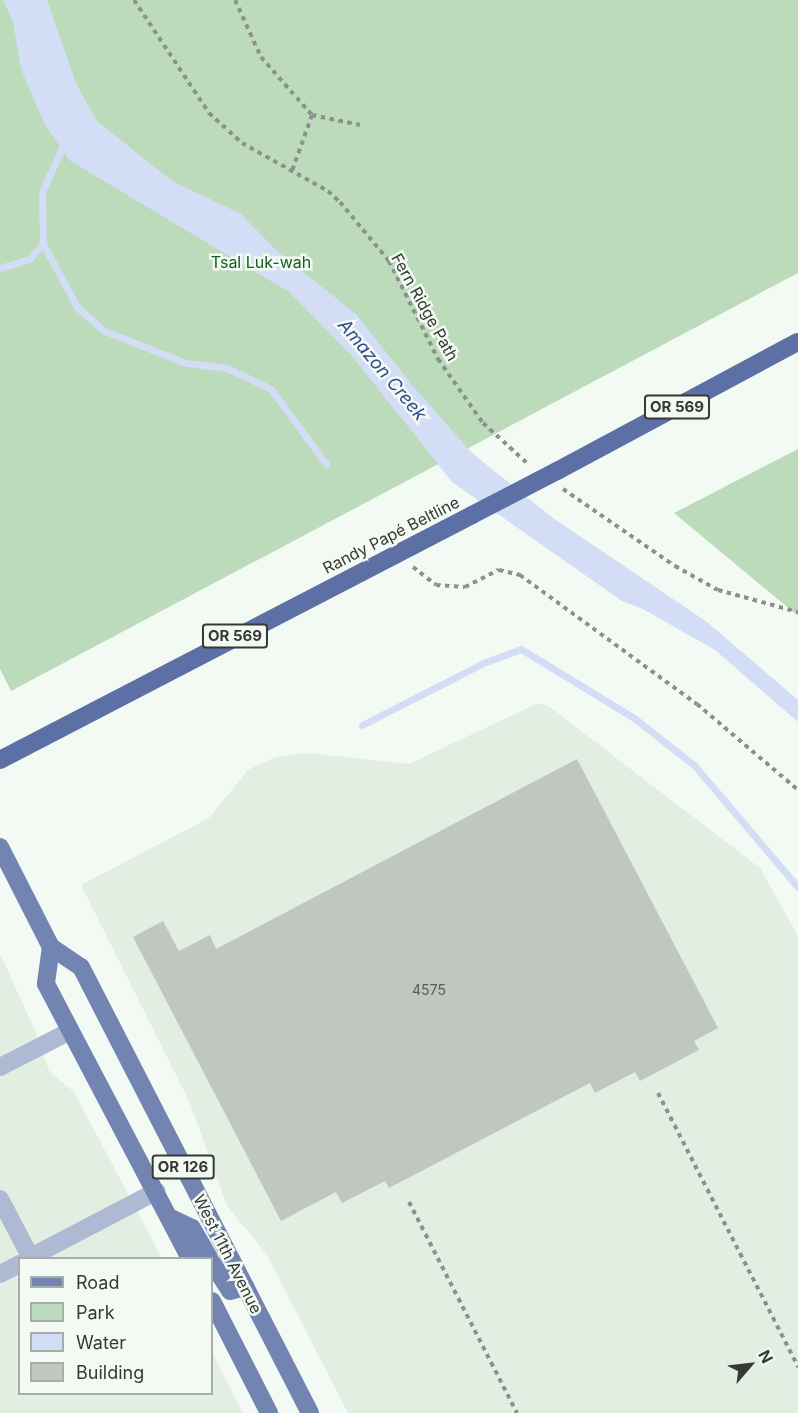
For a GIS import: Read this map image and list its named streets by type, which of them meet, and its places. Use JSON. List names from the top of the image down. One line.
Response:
{"streets":{"highway":["OR 569","Randy Papé Beltline"],"main road":["OR 126","West 11th Avenue"],"path":["Fern Ridge Path"]},"crossings":[["OR 126","West 11th Avenue"]],"water":["Amazon Creek"],"parks":["Tsal Luk-wah"],"house_numbers":["4575"],"legend":["Road","Park","Water","Building"],"north":"top right"}
